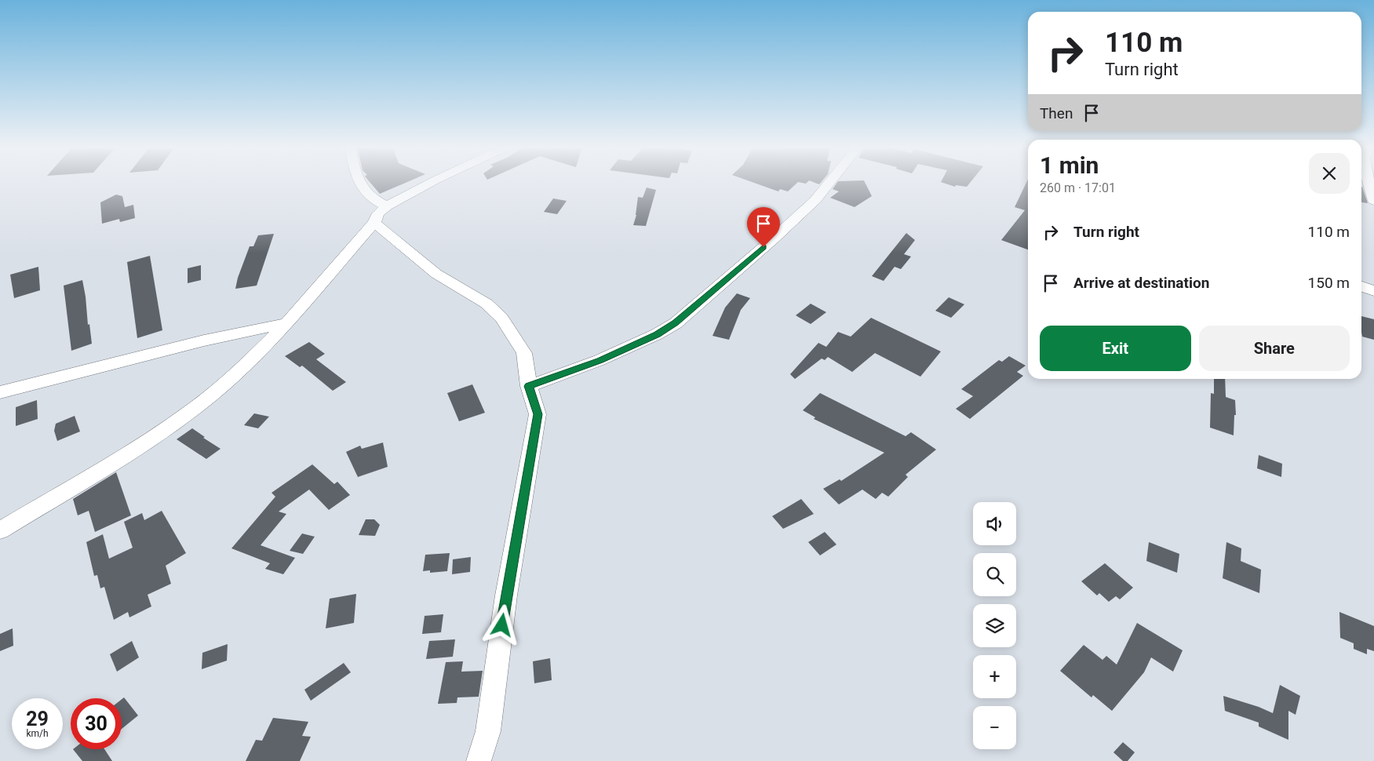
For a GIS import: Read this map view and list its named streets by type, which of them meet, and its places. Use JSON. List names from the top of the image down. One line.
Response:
{"page":{"turn":["110 m","Turn right"],"then":"Then","heading":["1 min","260 m · 17:01"],"list":[{"name":"Turn right","value":"110 m"},{"name":"Arrive at destination","value":"150 m"}],"buttons":["Exit","Share"],"map_buttons":["+","−"],"speed":"29 km/h","limit":"30"}}
